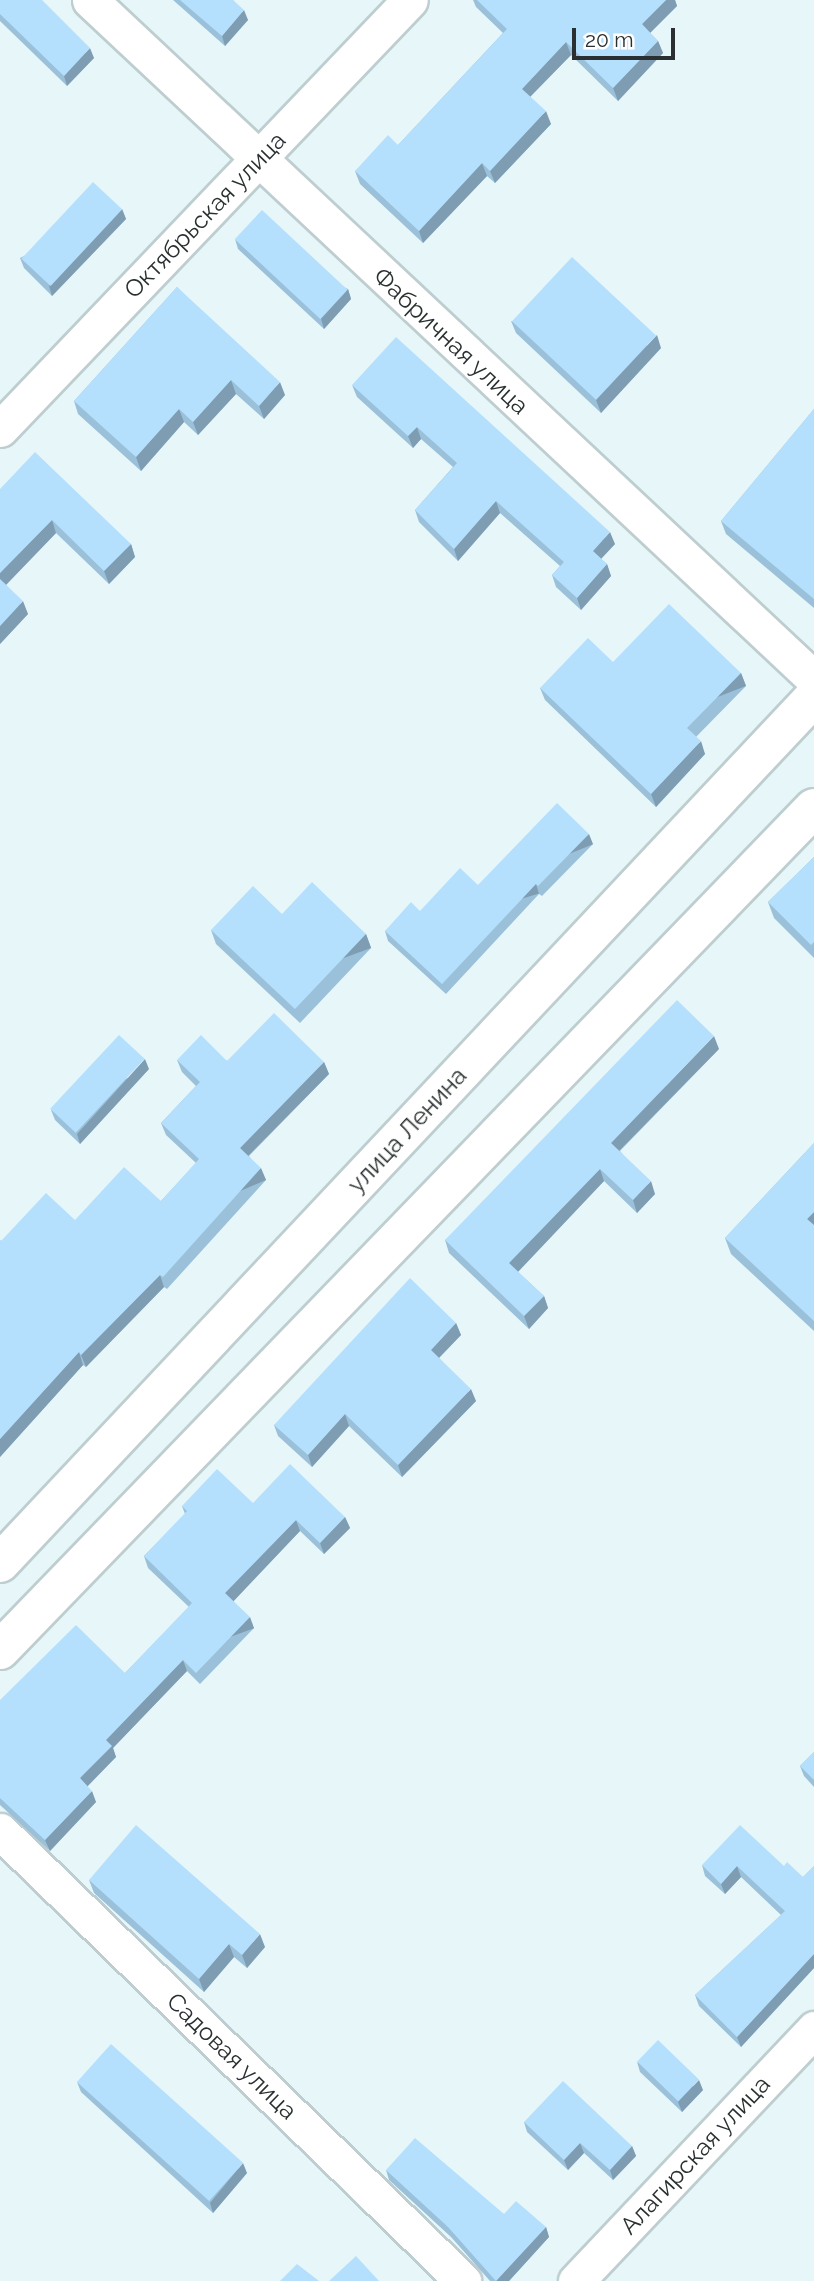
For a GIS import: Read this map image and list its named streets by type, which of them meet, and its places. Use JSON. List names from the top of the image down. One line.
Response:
{"streets":{"street":["Октябрьская улица","Фабричная улица","улица Ленина","Садовая улица","Алагирская улица"]},"crossings":[["Октябрьская улица","Фабричная улица"]],"scale_bar":"20 m"}
